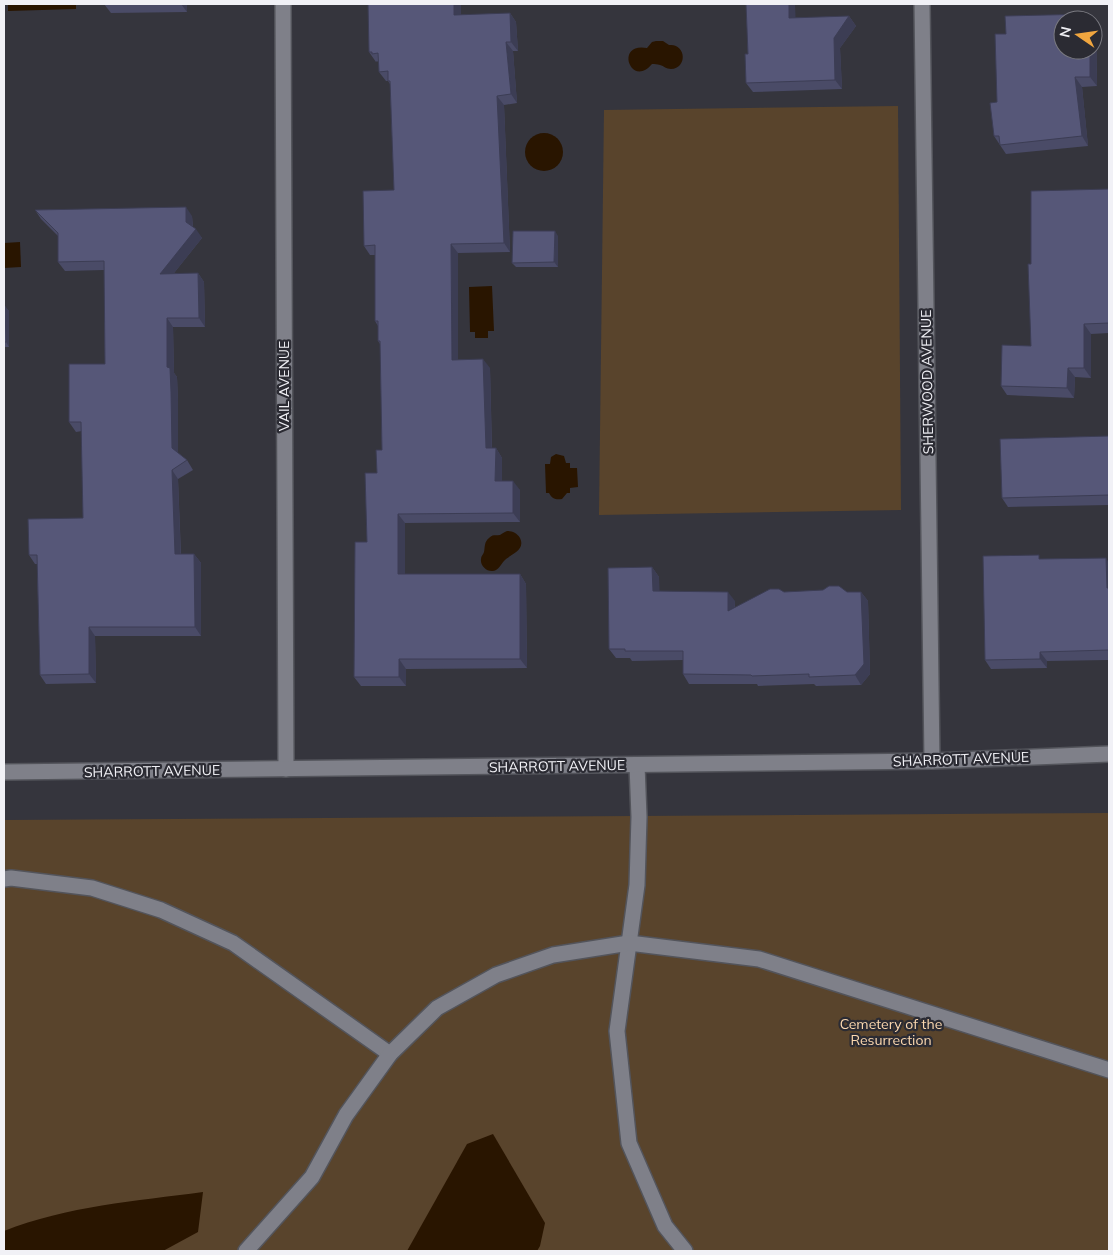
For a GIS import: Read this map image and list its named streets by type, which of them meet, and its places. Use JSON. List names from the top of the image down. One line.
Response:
{"streets":{"street":["SHERWOOD AVENUE","VAIL AVENUE","SHARROTT AVENUE"]},"crossings":[["SHERWOOD AVENUE","SHARROTT AVENUE"],["VAIL AVENUE","SHARROTT AVENUE"]],"parks":["Cemetery of the Resurrection"],"north":"left"}
